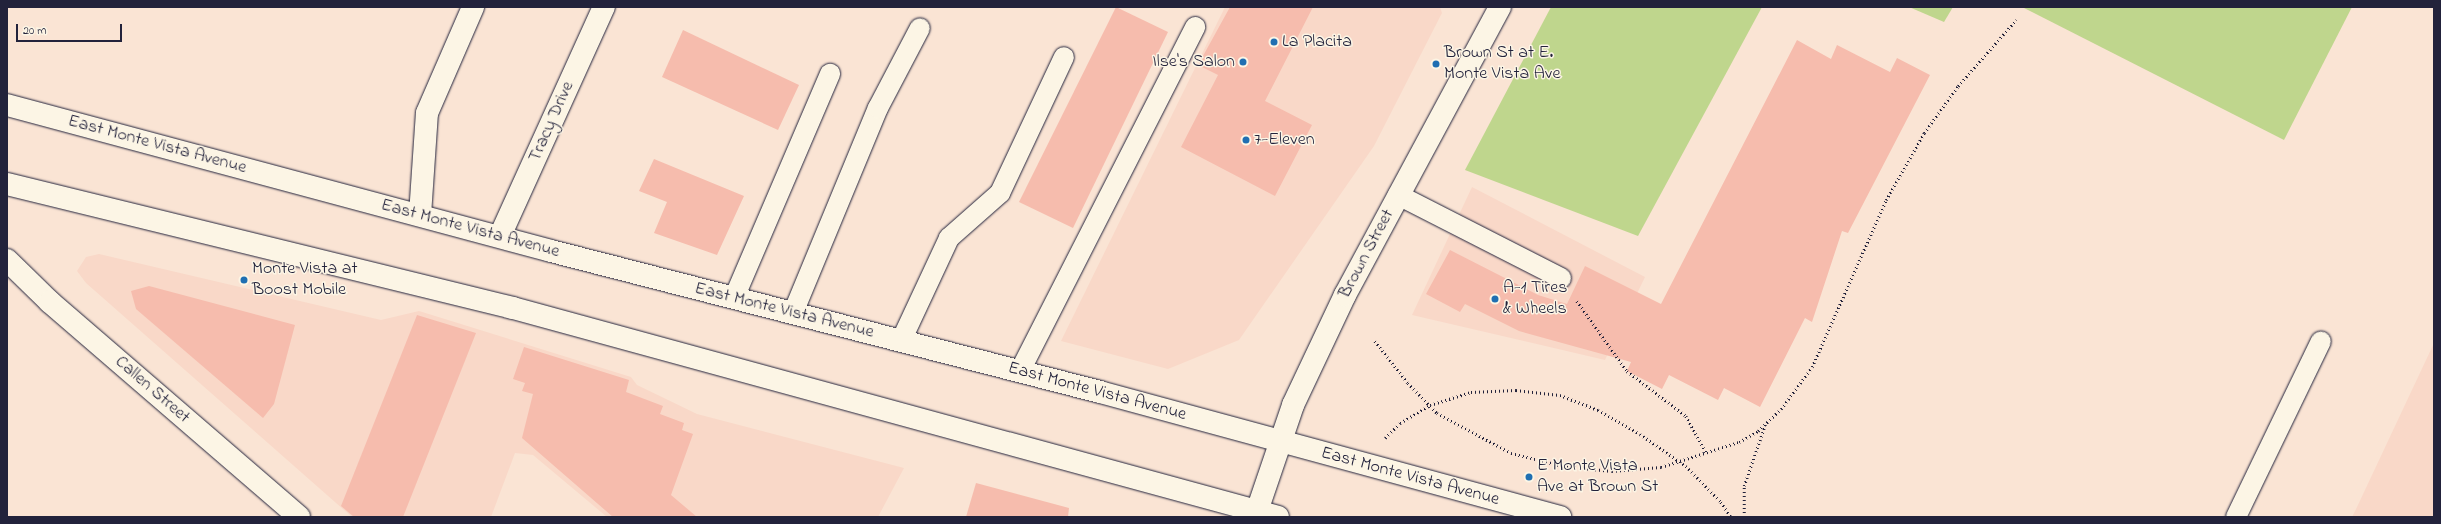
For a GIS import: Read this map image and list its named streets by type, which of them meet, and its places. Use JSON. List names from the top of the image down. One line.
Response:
{"streets":{"main road":["Tracy Drive","East Monte Vista Avenue","Brown Street","Callen Street"]},"crossings":[["Tracy Drive","East Monte Vista Avenue"],["East Monte Vista Avenue","Brown Street"]],"places":["La Placita","Ilse's Salon","Brown St at E. Monte Vista Ave","7-Eleven","Monte Vista at Boost Mobile","A-1 Tires & Wheels","E Monte Vista Ave at Brown St"],"scale_bar":"20 m"}
